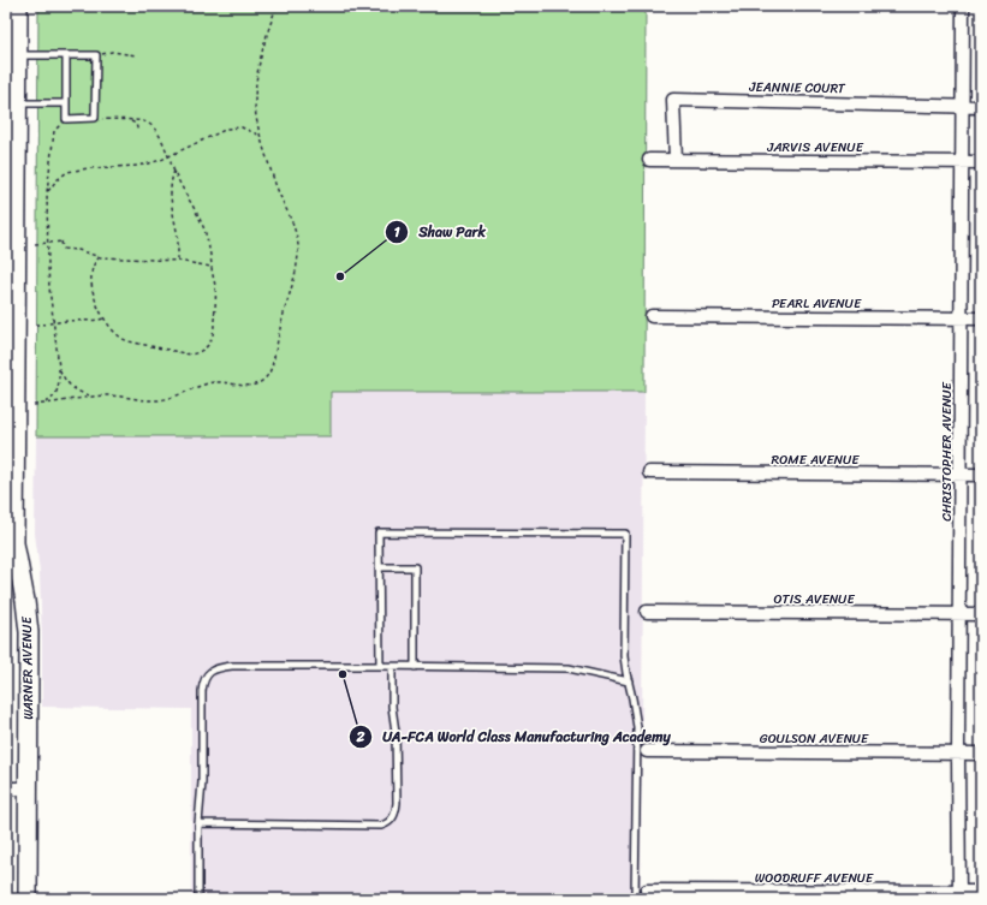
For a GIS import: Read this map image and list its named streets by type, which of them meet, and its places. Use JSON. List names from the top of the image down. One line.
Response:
{"streets":{"street":["JEANNIE COURT","JARVIS AVENUE","PEARL AVENUE","CHRISTOPHER AVENUE","ROME AVENUE","OTIS AVENUE","WARNER AVENUE","GOULSON AVENUE","WOODRUFF AVENUE"]},"crossings":[["JEANNIE COURT","JARVIS AVENUE"],["JEANNIE COURT","CHRISTOPHER AVENUE"],["JARVIS AVENUE","CHRISTOPHER AVENUE"],["PEARL AVENUE","CHRISTOPHER AVENUE"],["CHRISTOPHER AVENUE","ROME AVENUE"],["CHRISTOPHER AVENUE","OTIS AVENUE"],["CHRISTOPHER AVENUE","GOULSON AVENUE"],["CHRISTOPHER AVENUE","WOODRUFF AVENUE"]],"places":["Shaw Park","UA-FCA World Class Manufacturing Academy"]}
